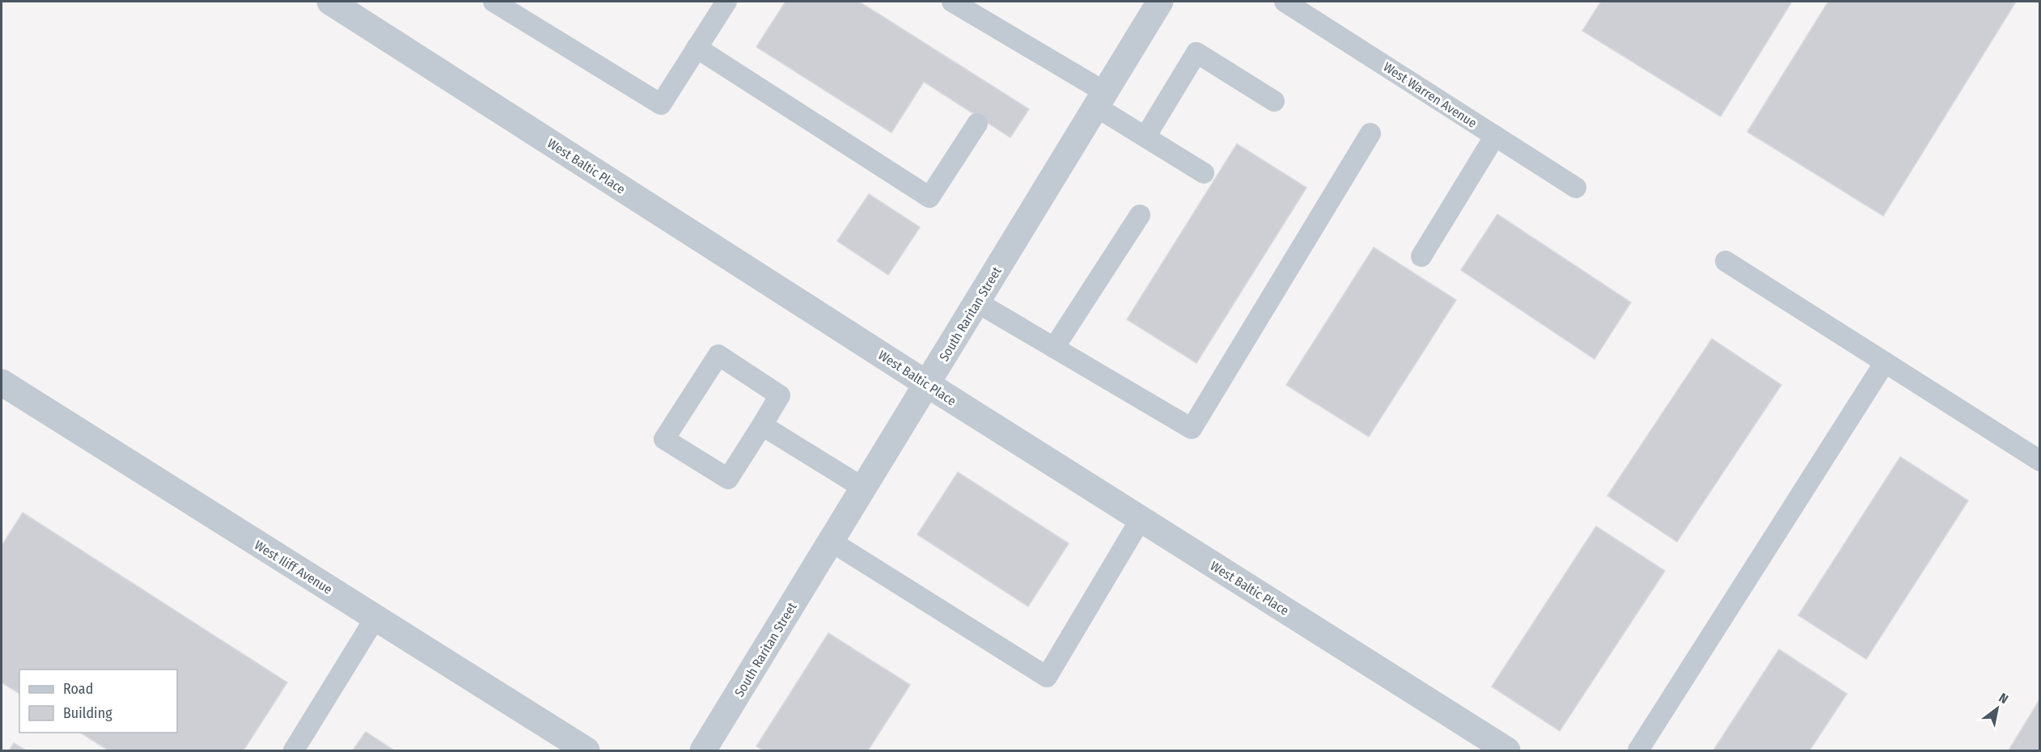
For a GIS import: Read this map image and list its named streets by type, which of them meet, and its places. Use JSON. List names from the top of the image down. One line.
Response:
{"streets":{"street":["West Baltic Place","South Raritan Street","West Iliff Avenue"],"lane":["West Warren Avenue"]},"crossings":[["West Baltic Place","South Raritan Street"]],"legend":["Road","Building"],"north":"top right"}
